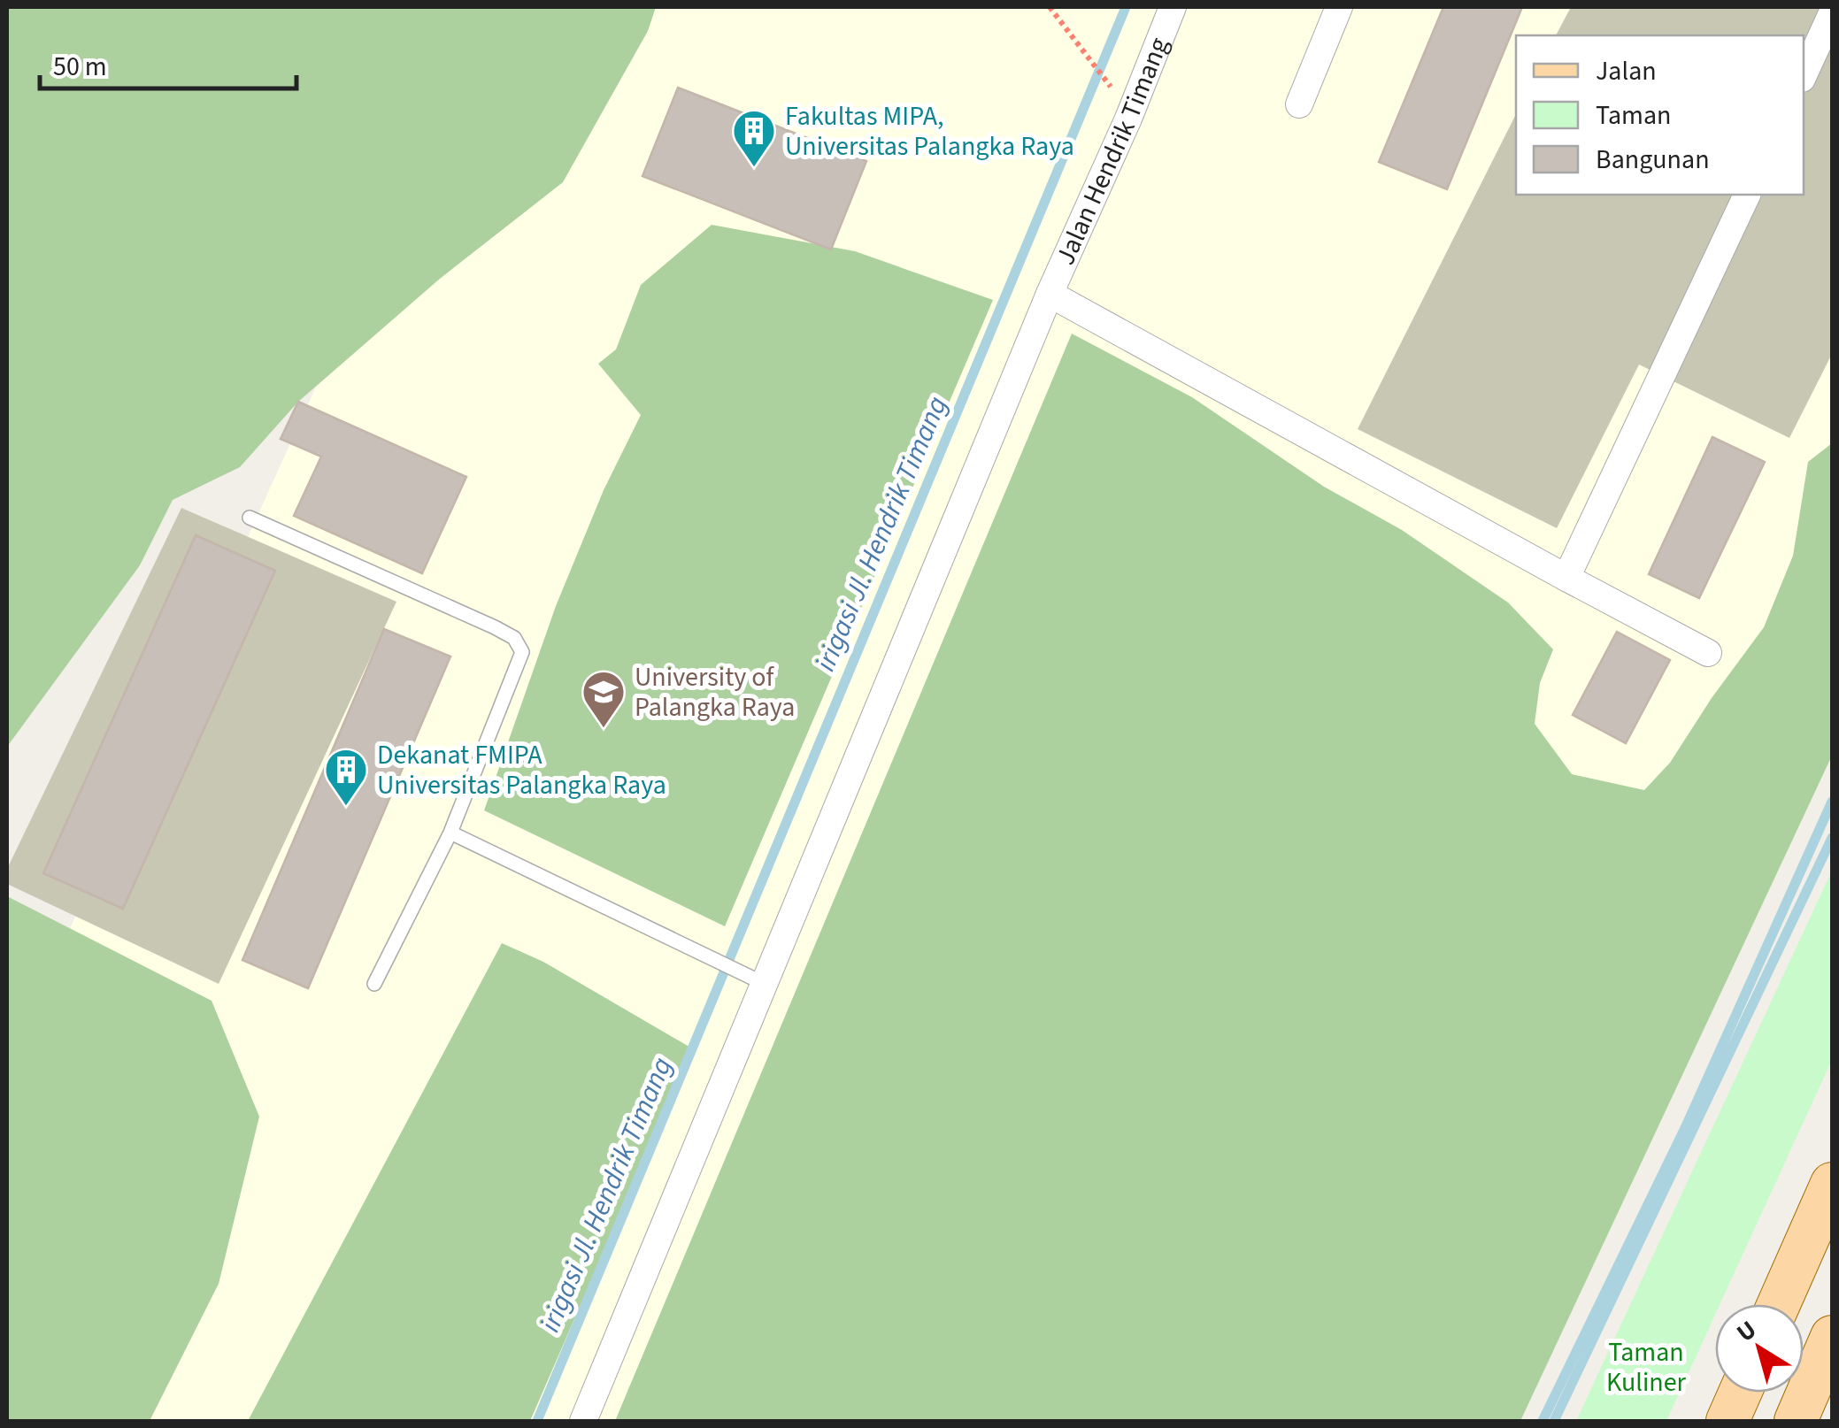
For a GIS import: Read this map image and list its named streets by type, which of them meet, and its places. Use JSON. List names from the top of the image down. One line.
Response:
{"streets":{"street":["Jalan Hendrik Timang"]},"water":["irigasi Jl. Hendrik Timang"],"parks":["Taman Kuliner"],"places":{"building":["Fakultas MIPA, Universitas Palangka Raya","Dekanat FMIPA Universitas Palangka Raya"],"school or university":["University of Palangka Raya"]},"legend":["Jalan","Taman","Bangunan"],"scale_bar":"50 m","north":"top left"}
